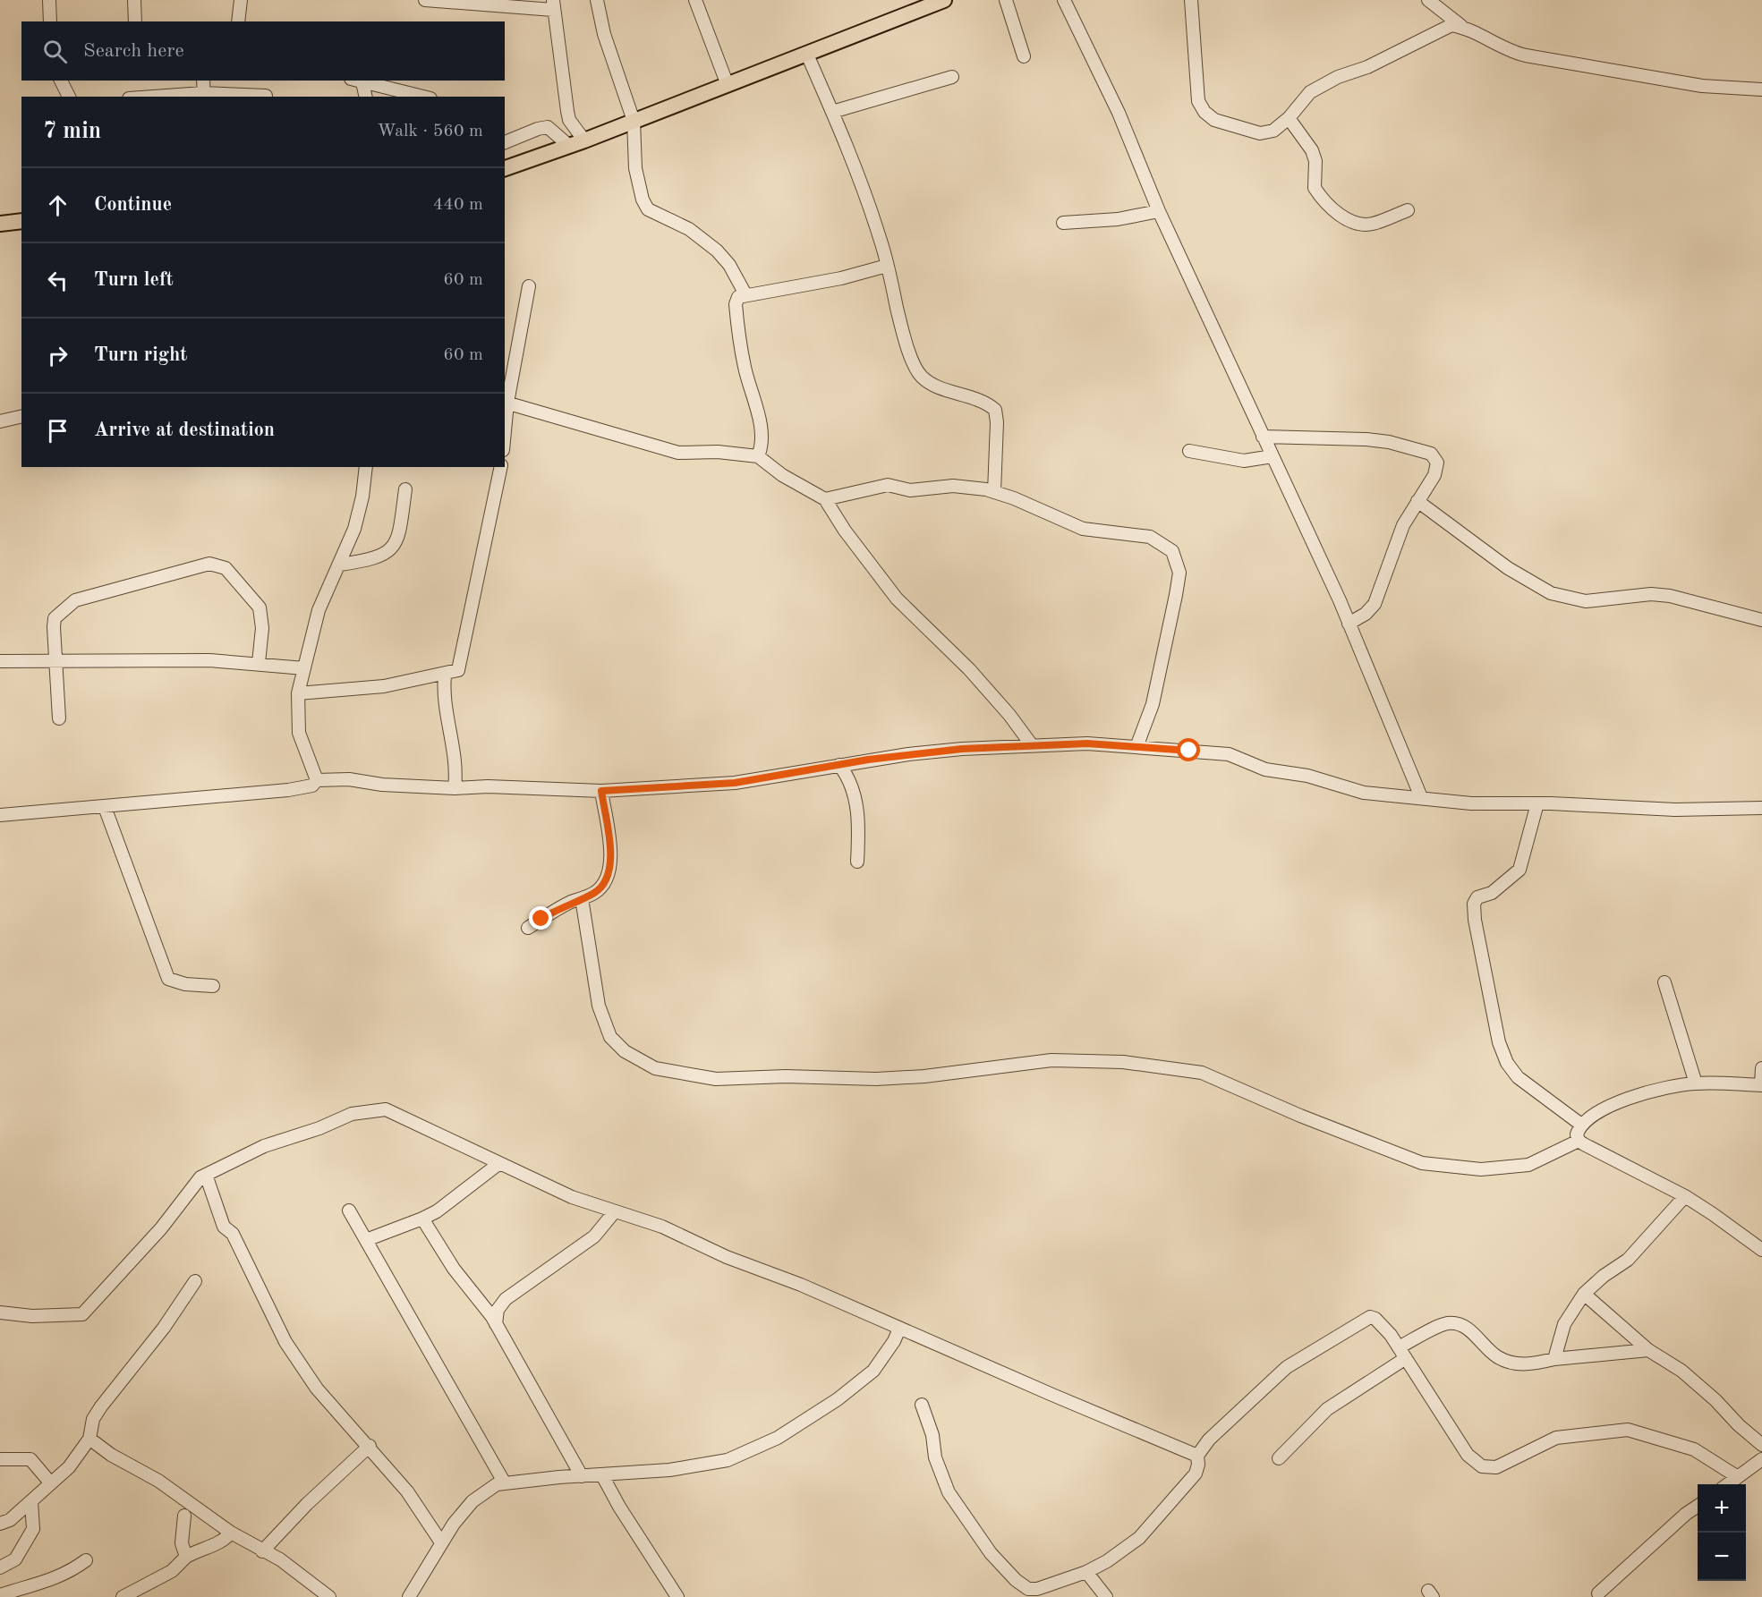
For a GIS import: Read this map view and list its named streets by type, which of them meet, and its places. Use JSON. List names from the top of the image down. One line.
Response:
{"page":{"search":"Search here","heading":["7 min","Walk · 560 m"],"list":[["Continue","440 m"],["Turn left","60 m"],["Turn right","60 m"],"Arrive at destination"],"map_buttons":["+","−"]}}
